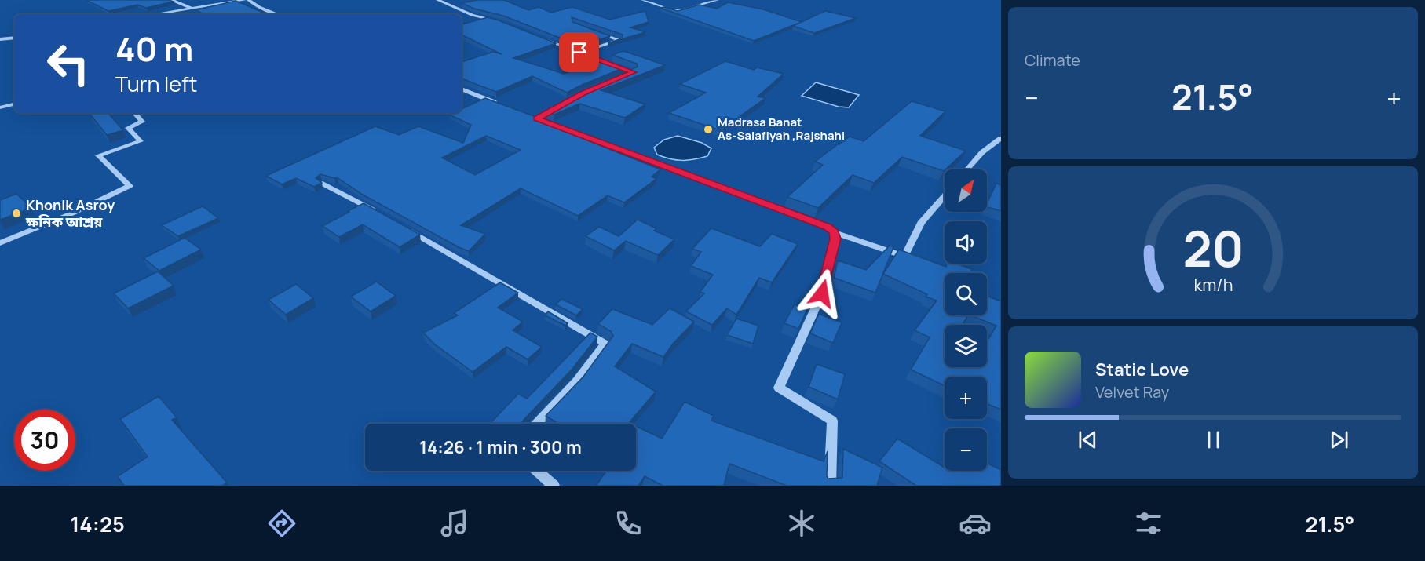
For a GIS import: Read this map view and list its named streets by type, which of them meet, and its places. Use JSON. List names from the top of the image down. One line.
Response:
{"places":["Madrasa Banat As-Salafiyah ,Rajshahi","Khonik Asroy ক্ষনিক আশ্রয়"],"north":"top right","page":{"tile":"Climate","turn":["40 m","Turn left"],"heat":["−","21.5°","+"],"map_buttons":["+","−"],"song":["Static Love","Velvet Ray"],"limit":"30","trip":"14:26 · 1 min · 300 m","tabs":["14:25","21.5°"],"gauge":["20","km/h"]}}
